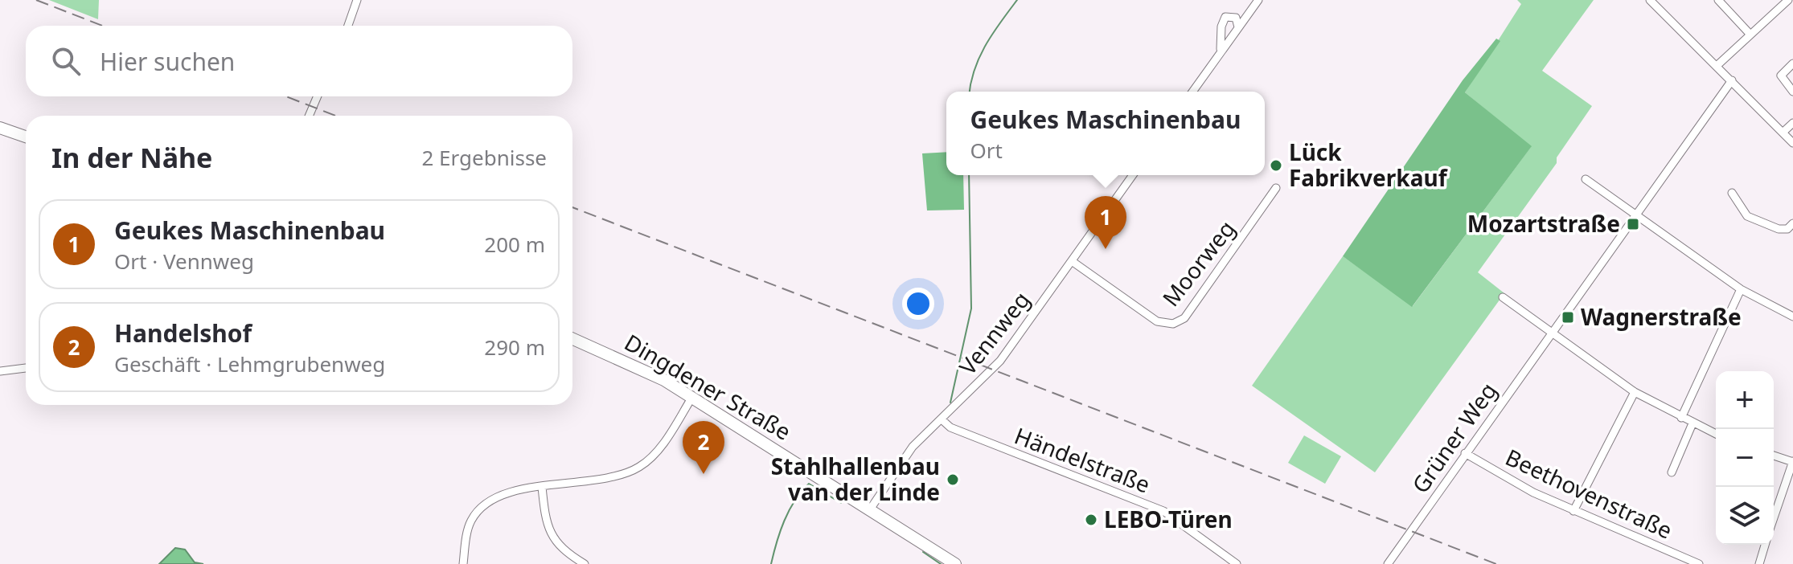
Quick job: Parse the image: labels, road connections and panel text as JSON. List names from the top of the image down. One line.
{"streets":{"main road":["Dingdener Straße"],"street":["Moorweg","Vennweg","Grüner Weg","Händelstraße","Beethovenstraße"]},"crossings":[["Moorweg","Vennweg"],["Vennweg","Dingdener Straße"],["Vennweg","Händelstraße"],["Grüner Weg","Beethovenstraße"]],"places":{"other":["Lück Fabrikverkauf","Stahlhallenbau van der Linde","LEBO-Türen"],"transit":["Mozartstraße","Wagnerstraße"]},"page":{"search":"Hier suchen","popup":["Geukes Maschinenbau","Ort"],"heading":["In der Nähe","2 Ergebnisse"],"pins":["1","2"],"list":[{"mark":"1","name":"Geukes Maschinenbau","note":"Ort · Vennweg","value":"200 m"},{"mark":"2","name":"Handelshof","note":"Geschäft · Lehmgrubenweg","value":"290 m"}],"map_buttons":["+","−"]}}
